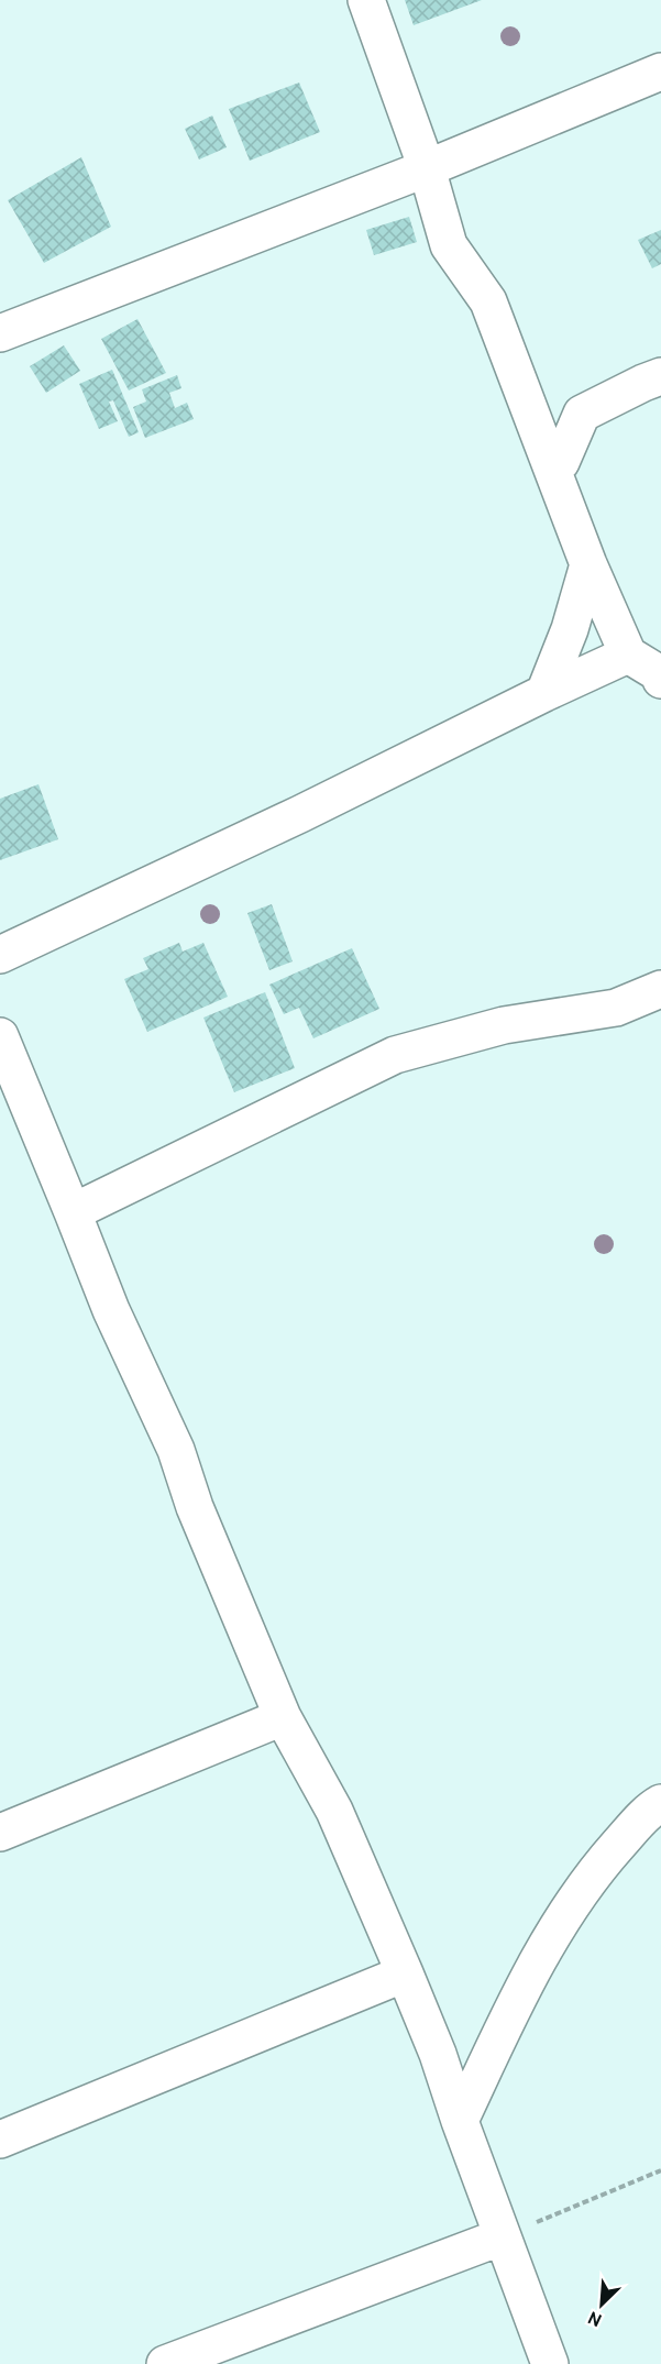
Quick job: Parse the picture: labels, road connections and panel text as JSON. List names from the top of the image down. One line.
{"north":"bottom left"}
